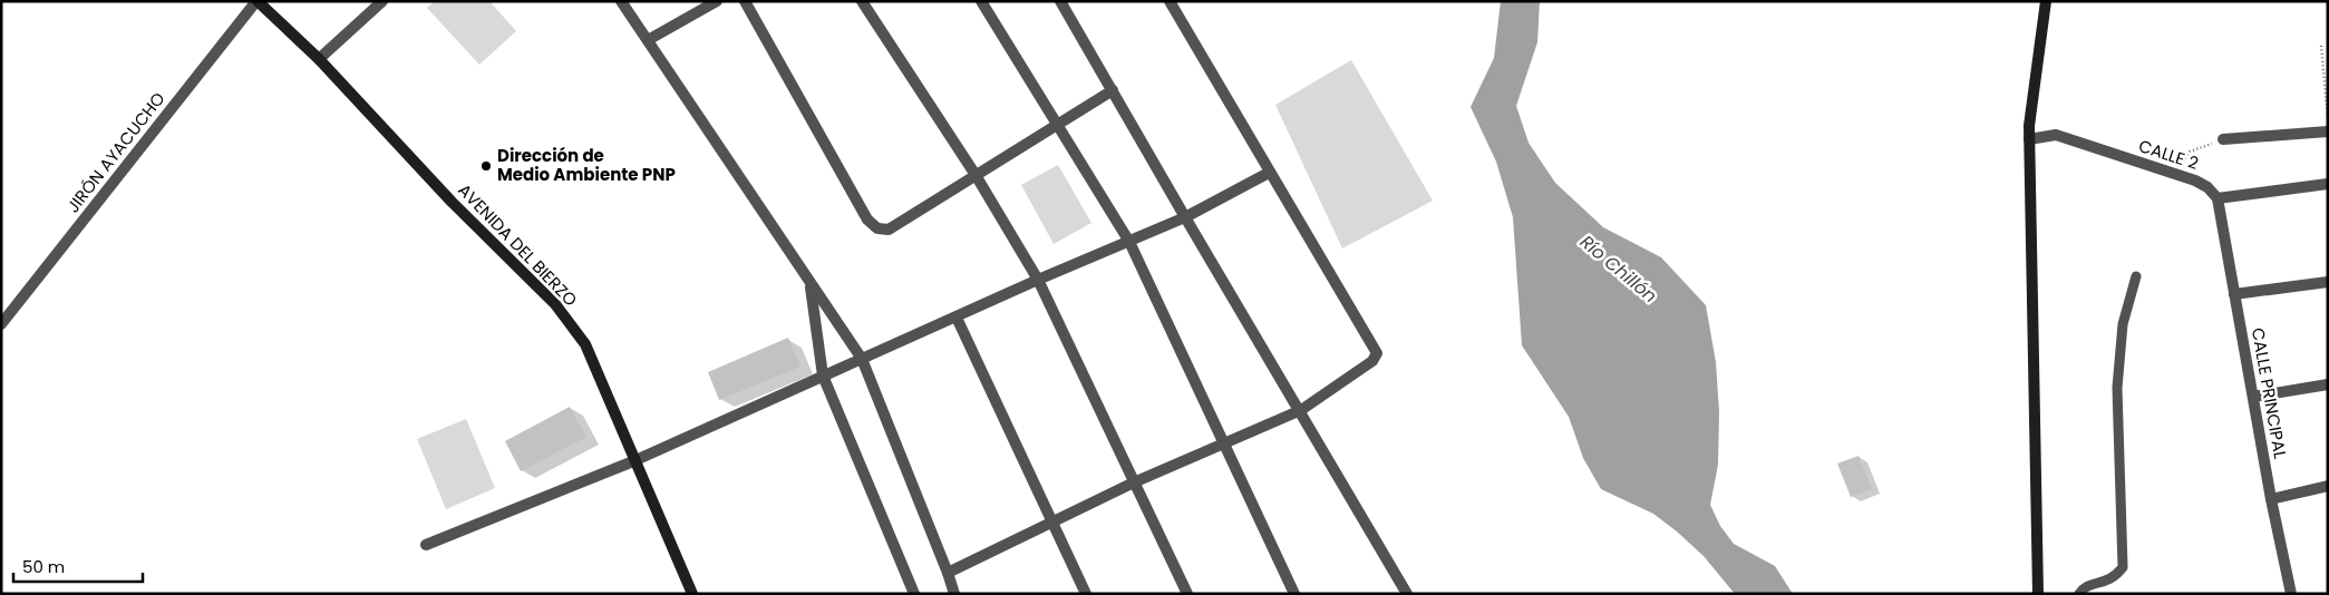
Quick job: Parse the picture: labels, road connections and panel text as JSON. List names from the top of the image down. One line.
{"streets":{"street":["JIRÓN AYACUCHO","CALLE 2","AVENIDA DEL BIERZO","CALLE PRINCIPAL"]},"crossings":[["JIRÓN AYACUCHO","AVENIDA DEL BIERZO"],["CALLE 2","CALLE PRINCIPAL"]],"water":["Río Chillón"],"places":["Dirección de Medio Ambiente PNP"],"scale_bar":"50 m"}
